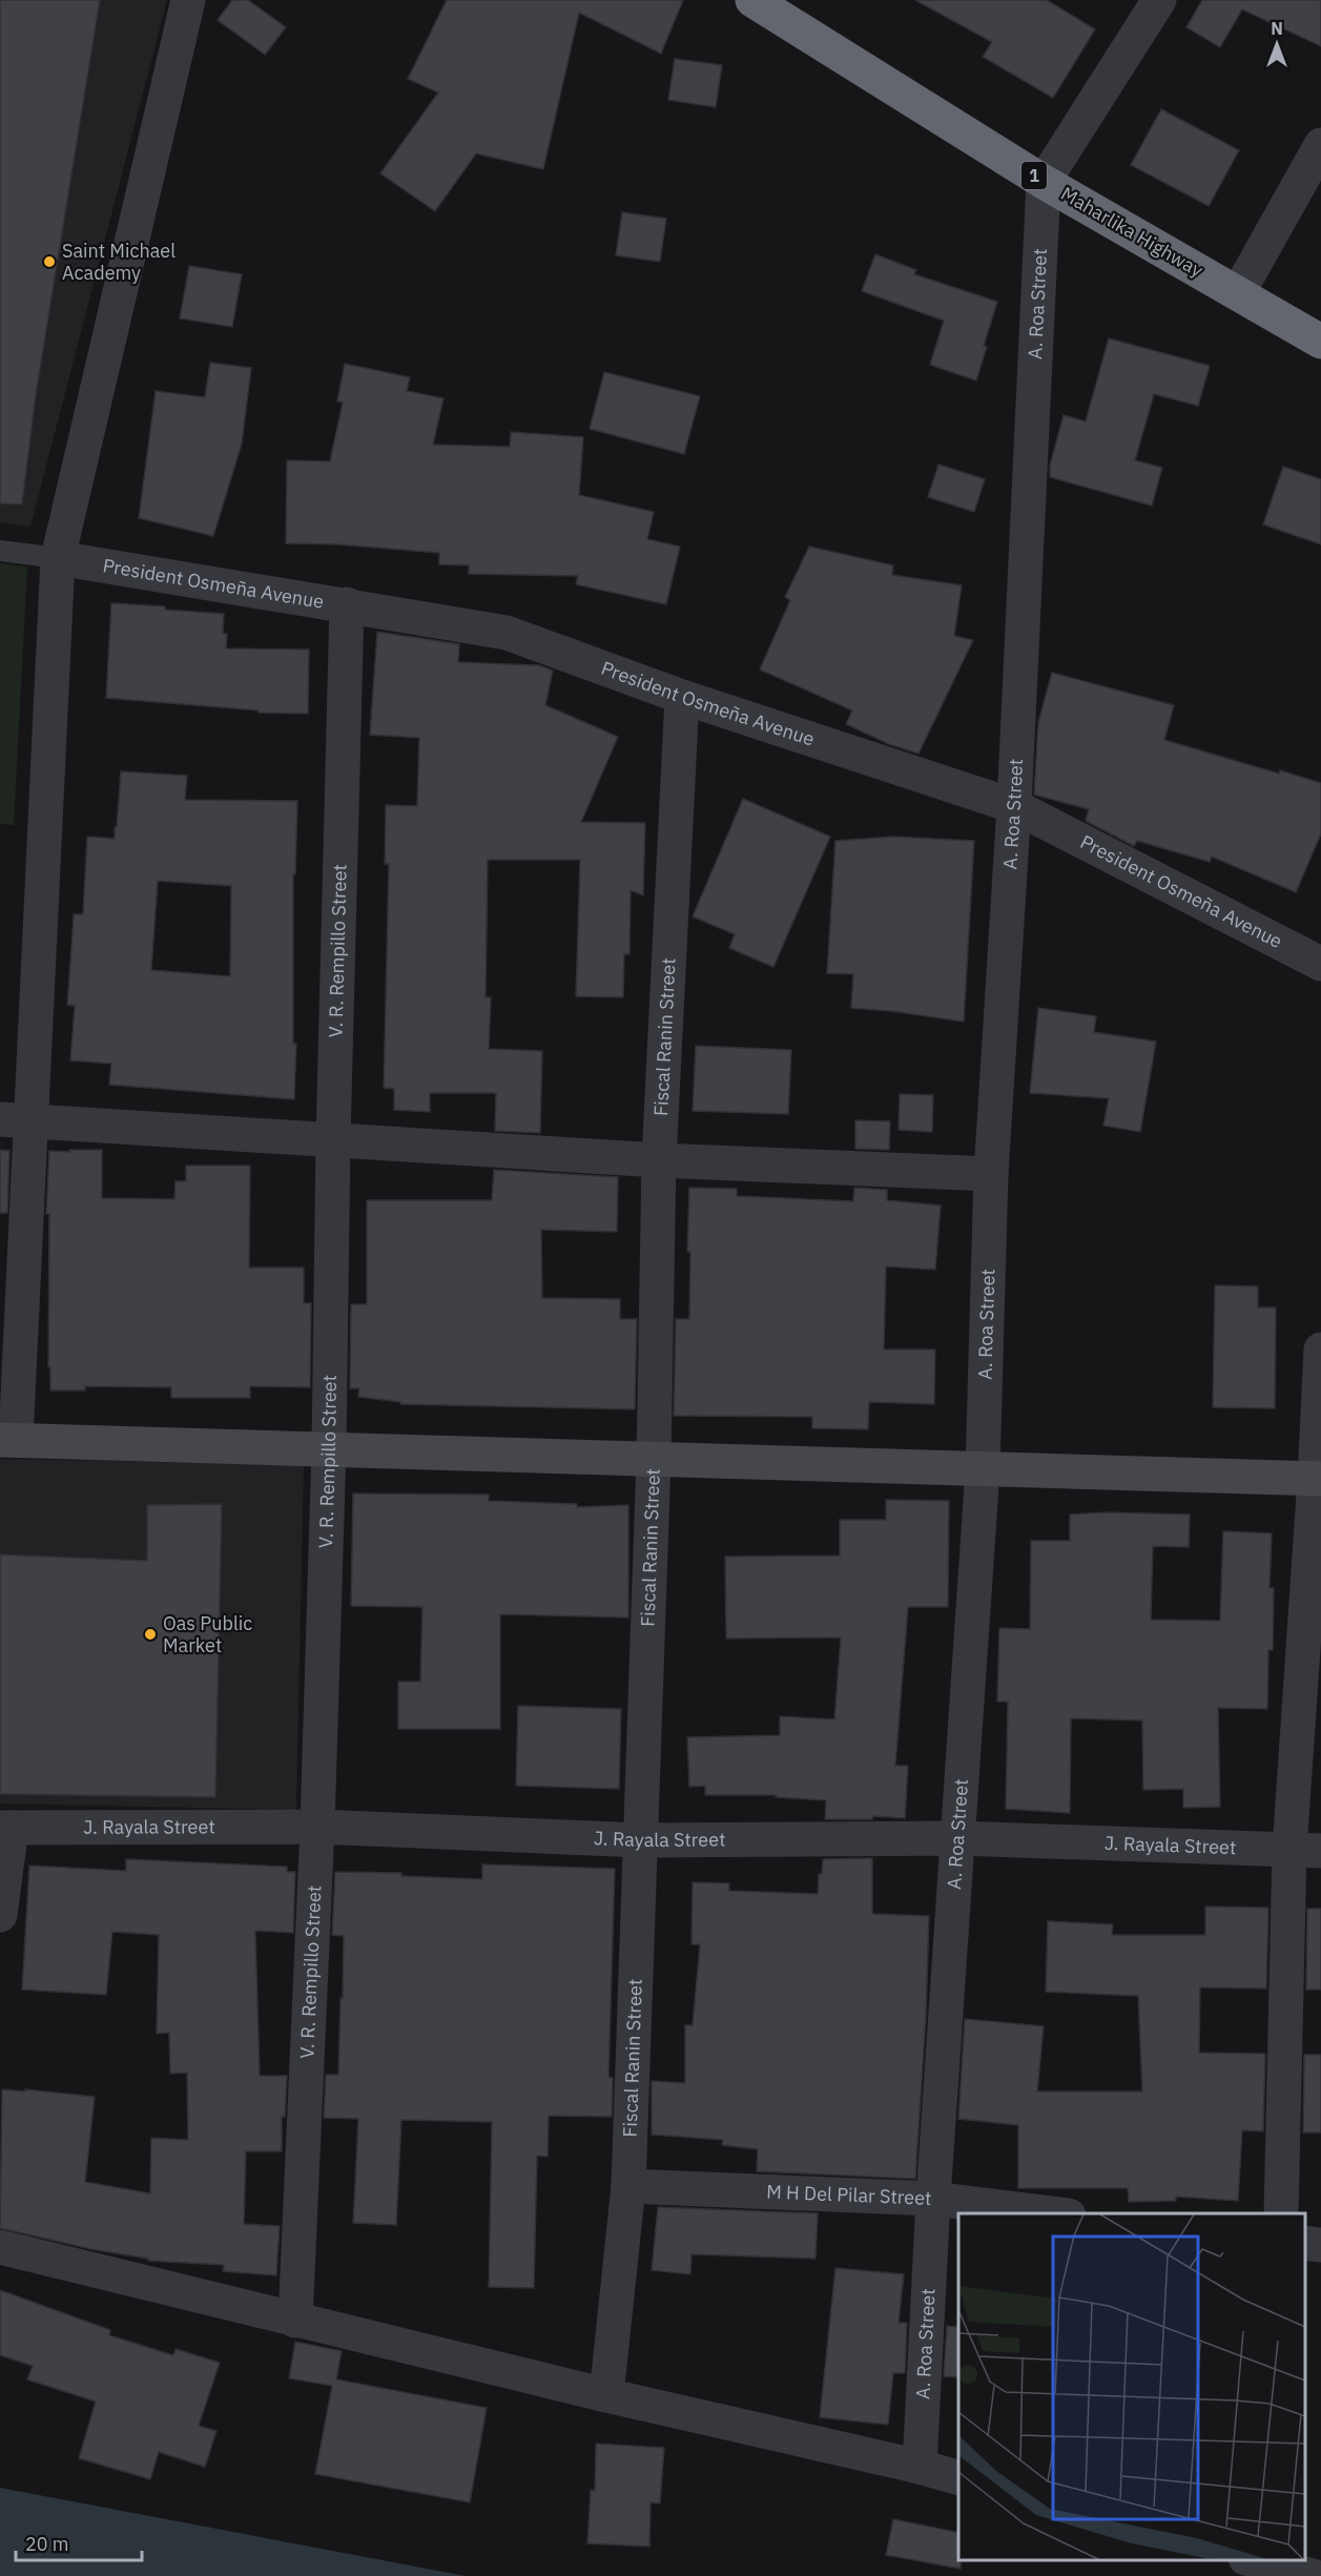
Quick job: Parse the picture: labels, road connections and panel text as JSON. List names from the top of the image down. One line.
{"streets":{"highway":["1","Maharlika Highway"],"street":["A. Roa Street","President Osmeña Avenue","V. R. Rempillo Street","Fiscal Ranin Street","J. Rayala Street","M H Del Pilar Street"]},"crossings":[["Maharlika Highway","A. Roa Street"],["A. Roa Street","President Osmeña Avenue"],["A. Roa Street","J. Rayala Street"],["A. Roa Street","M H Del Pilar Street"],["President Osmeña Avenue","V. R. Rempillo Street"],["President Osmeña Avenue","Fiscal Ranin Street"],["V. R. Rempillo Street","J. Rayala Street"],["Fiscal Ranin Street","J. Rayala Street"],["Fiscal Ranin Street","M H Del Pilar Street"]],"places":["Saint Michael Academy","Oas Public Market"],"scale_bar":"20 m","north":"top"}
